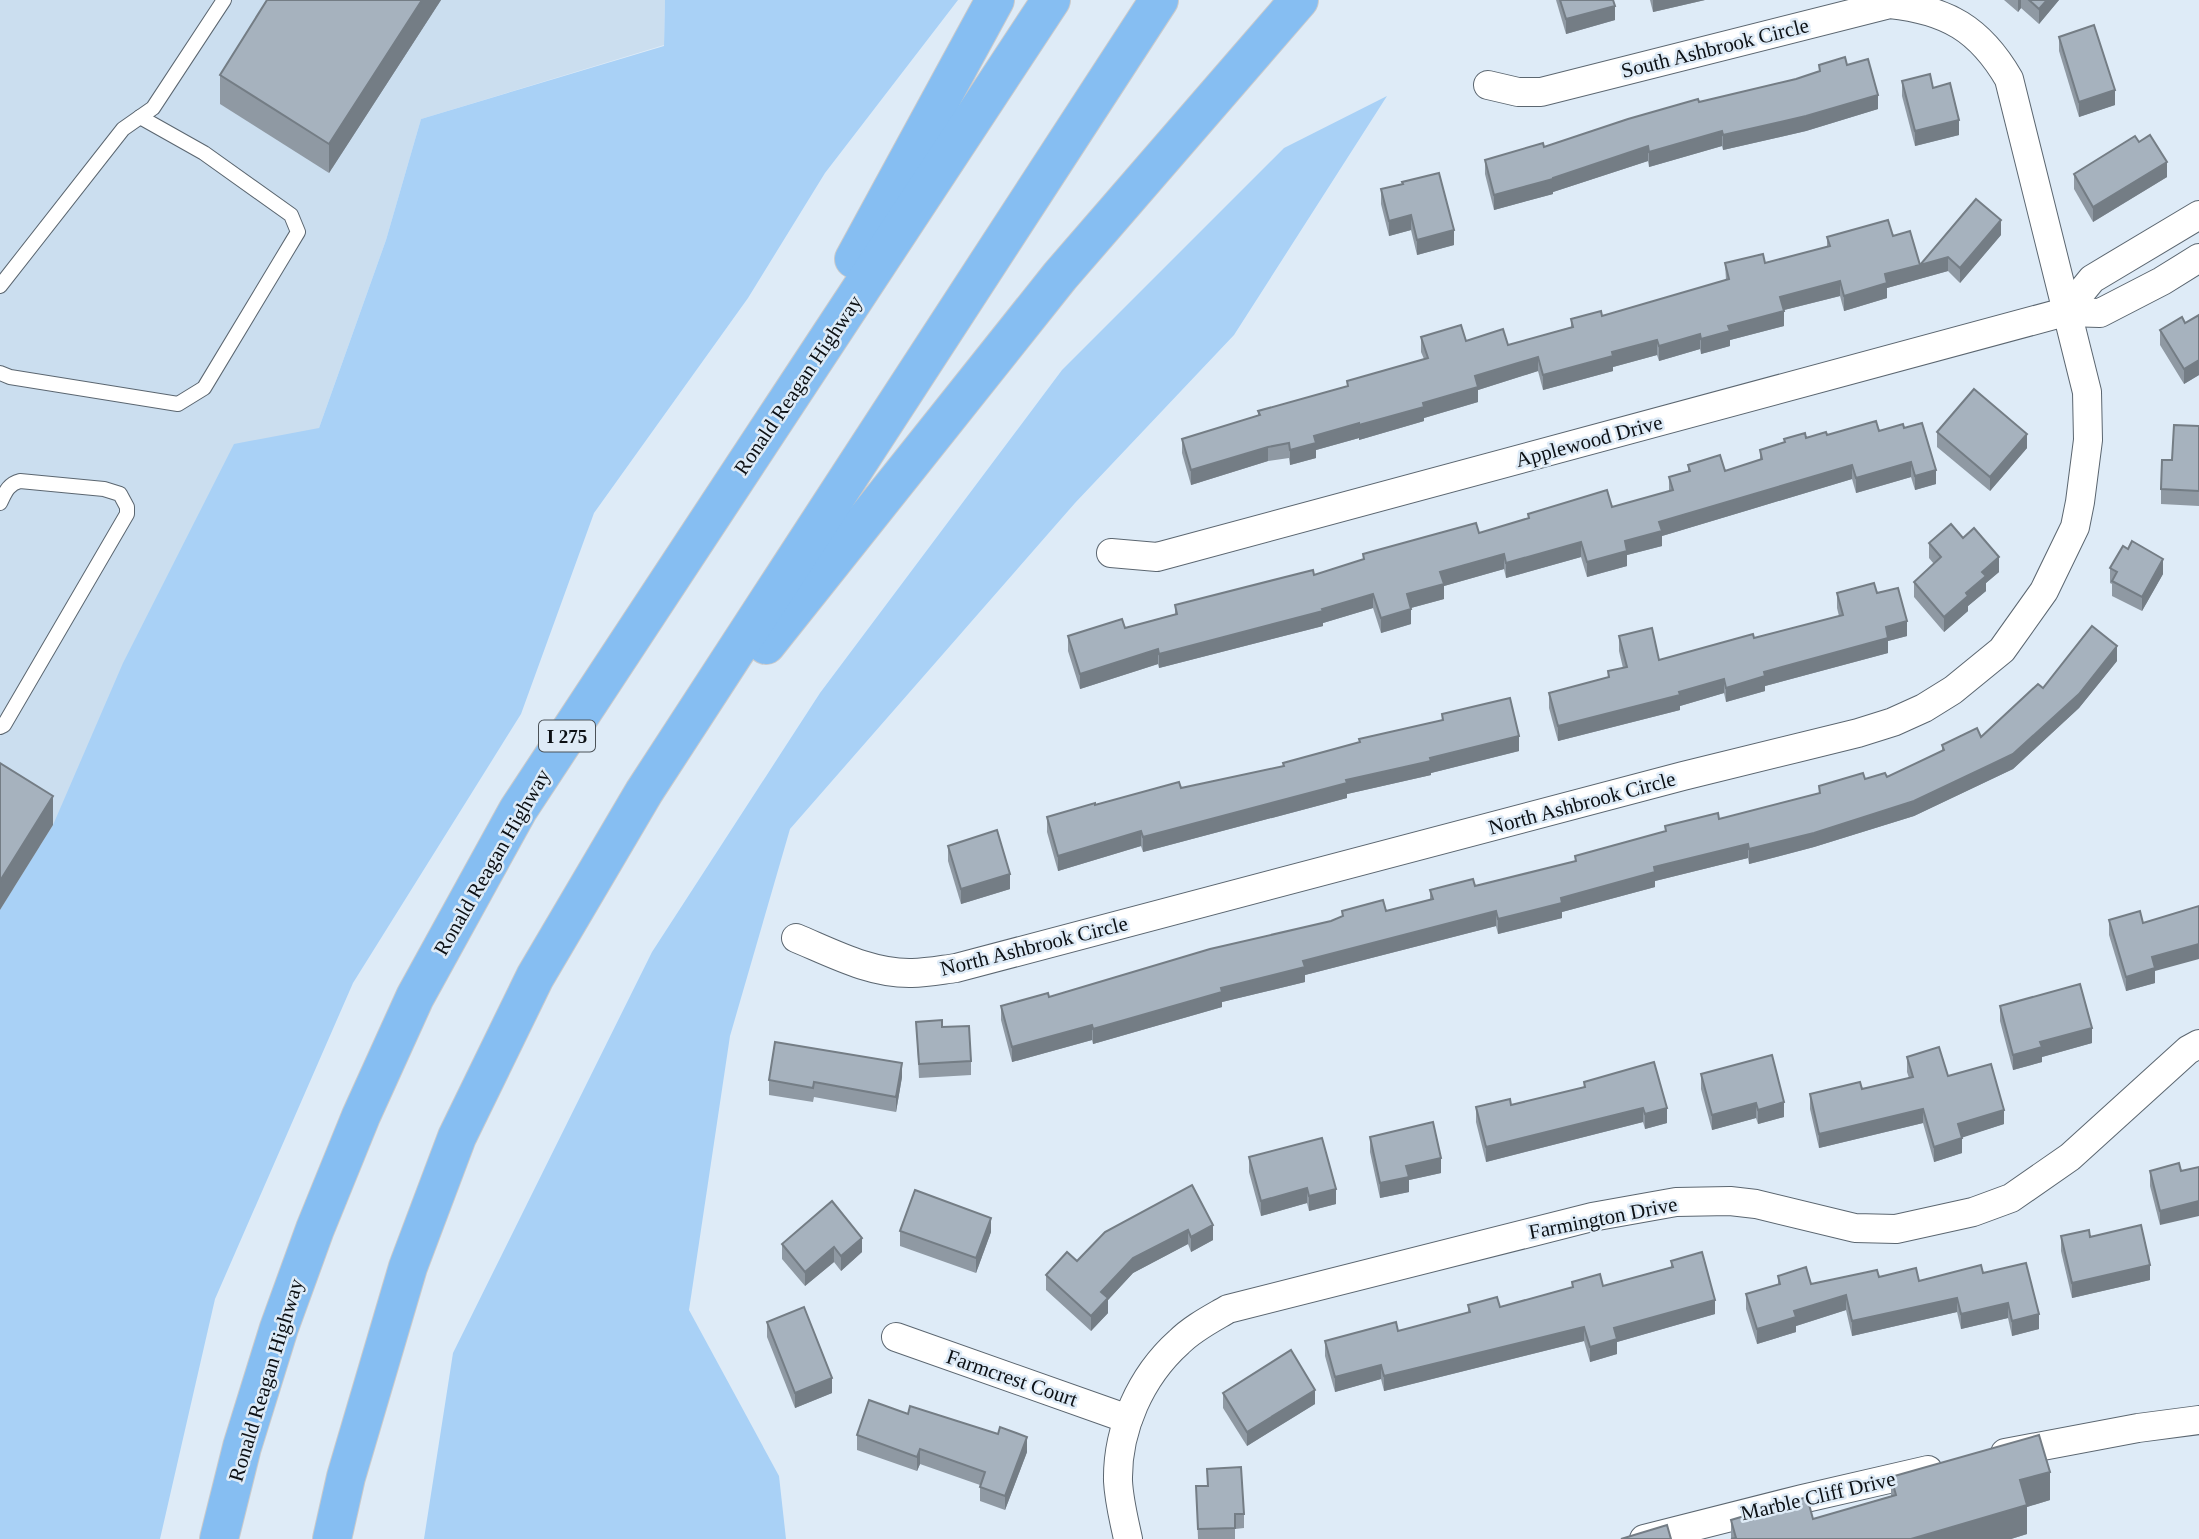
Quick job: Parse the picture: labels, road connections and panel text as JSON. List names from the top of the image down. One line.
{"streets":{"highway":["Ronald Reagan Highway","I 275"],"street":["South Ashbrook Circle","Applewood Drive","North Ashbrook Circle","Farmington Drive","Farmcrest Court","Marble Cliff Drive"]},"crossings":[["South Ashbrook Circle","Applewood Drive"],["South Ashbrook Circle","North Ashbrook Circle"],["Applewood Drive","North Ashbrook Circle"],["Farmington Drive","Farmcrest Court"]]}
